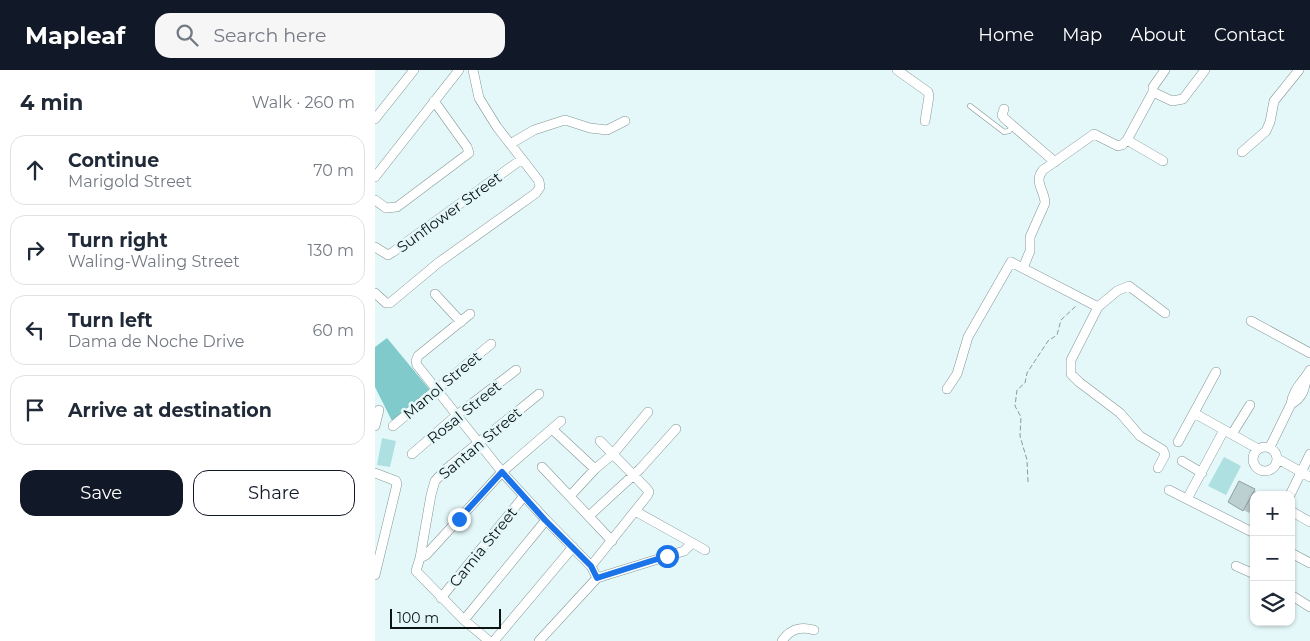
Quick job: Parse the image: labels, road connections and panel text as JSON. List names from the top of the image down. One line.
{"streets":{"street":["Sunflower Street","Manol Street","Rosal Street","Santan Street","Camia Street"]},"crossings":[["Santan Street","Camia Street"]],"scale_bar":"100 m","page":{"header":"Mapleaf","search":"Search here","nav":["Home","Map","About","Contact"],"heading":["4 min","Walk · 260 m"],"list":[["Continue","Marigold Street","70 m"],["Turn right","Waling-Waling Street","130 m"],["Turn left","Dama de Noche Drive","60 m"],"Arrive at destination"],"buttons":["Save","Share"],"map_buttons":["+","−"],"scale":"100 m"}}
